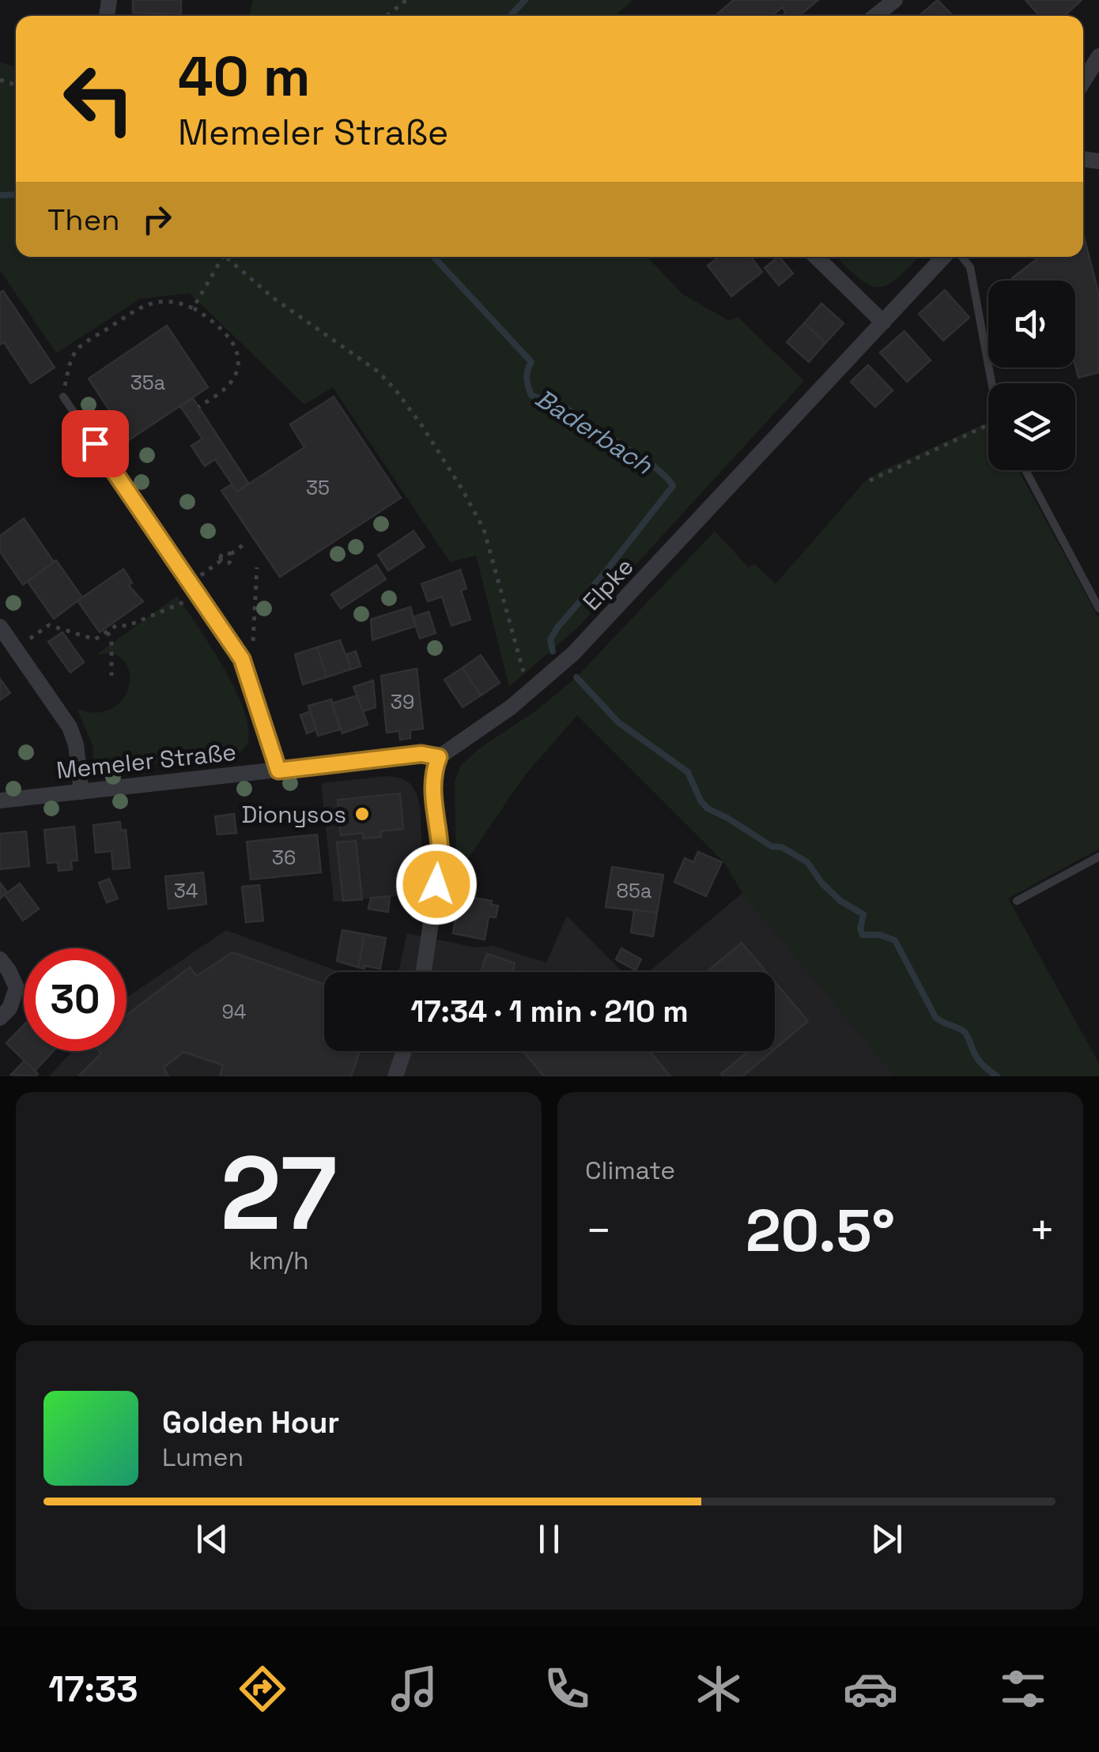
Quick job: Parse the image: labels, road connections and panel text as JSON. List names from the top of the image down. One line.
{"streets":{"street":["Elpke","Memeler Straße"]},"crossings":[["Elpke","Memeler Straße"]],"water":["Baderbach"],"places":["Dionysos"],"house_numbers":["35a","35","39","36","34","85a","94"],"page":{"turn":["40 m","Memeler Straße"],"then":"Then","limit":"30","trip":"17:34 · 1 min · 210 m","tile":[["27","km/h"],"Climate"],"heat":["−","20.5°","+"],"song":["Golden Hour","Lumen"],"tabs":"17:33"}}
